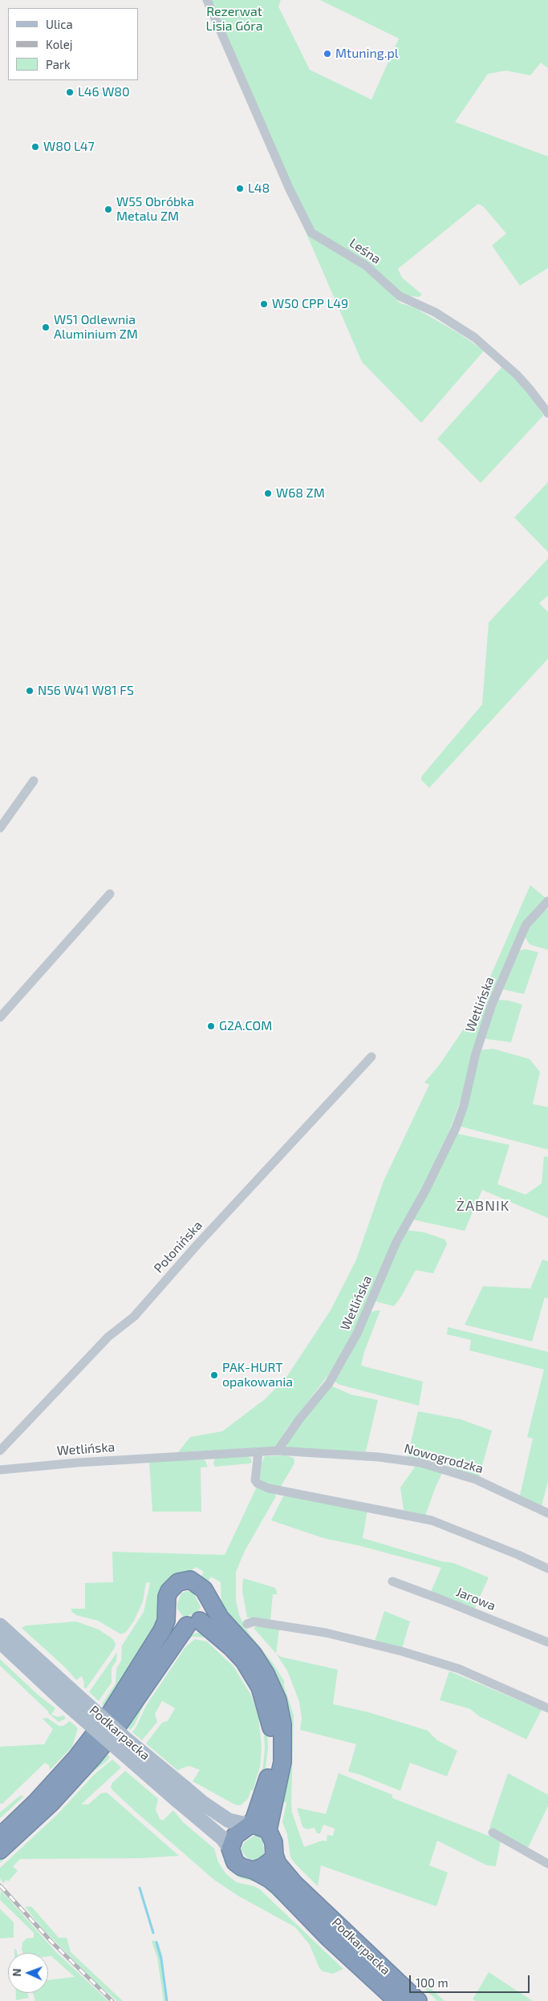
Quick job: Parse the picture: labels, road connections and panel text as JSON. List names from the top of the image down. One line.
{"streets":{"highway":["Podkarpacka"],"street":["Leśna","Wetlińska","Połonińska","Nowogrodzka","Jarowa"]},"crossings":[["Wetlińska","Nowogrodzka"]],"districts":["ŻABNIK"],"parks":["Rezerwat Lisia Góra"],"places":["Mtuning.pl","L46 W80","W80 L47","L48","W55 Obróbka Metalu ZM","W50 CPP L49","W51 Odlewnia Aluminium ZM","W68 ZM","N56 W41 W81 FS","G2A.COM","PAK-HURT opakowania"],"legend":["Ulica","Kolej","Park"],"scale_bar":"100 m","north":"left"}
